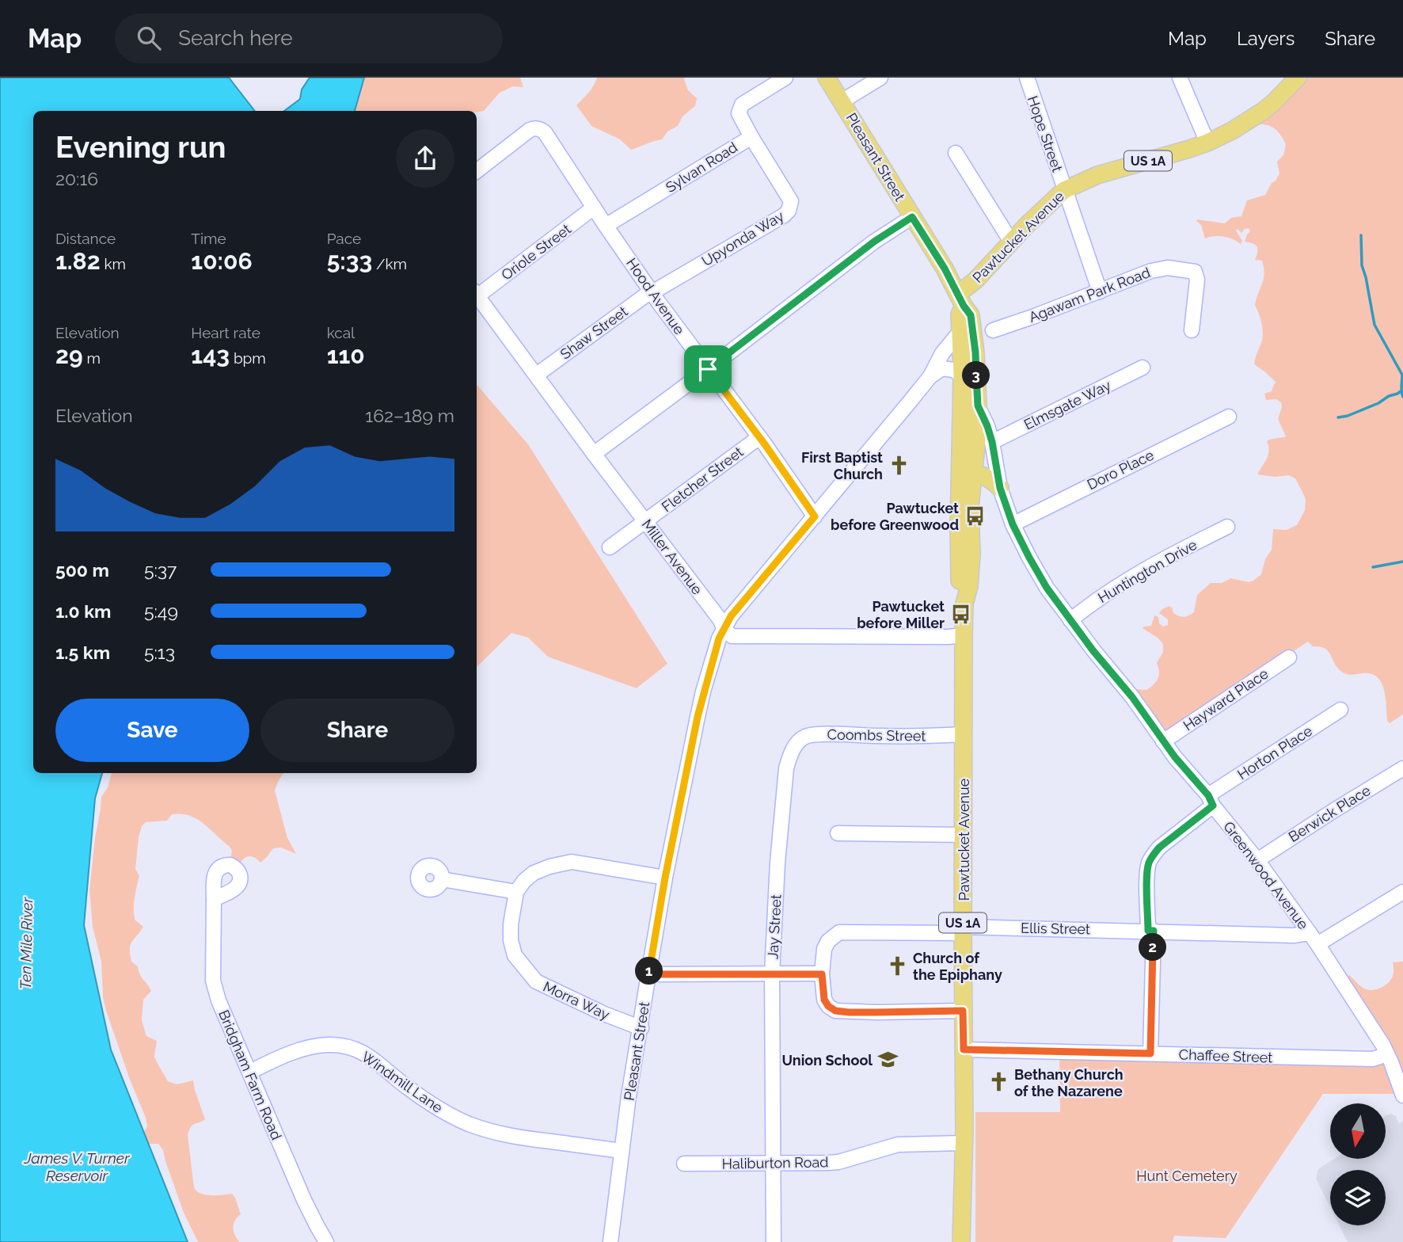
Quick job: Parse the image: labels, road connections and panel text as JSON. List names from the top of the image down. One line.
{"streets":{"main road":["Pleasant Street","US 1A","Pawtucket Avenue"],"street":["Hope Street","Sylvan Road","Upyonda Way","Oriole Street","Agawam Park Road","Hood Avenue","Shaw Street","Elmsgate Way","Doro Place","Fletcher Street","Miller Avenue","Huntington Drive","Hayward Place","Coombs Street","Horton Place","Berwick Place","Greenwood Avenue","Jay Street","Ellis Street","Morra Way","Chaffee Street","Bridgham Farm Road","Windmill Lane","Haliburton Road"]},"crossings":[["Hope Street","Pawtucket Avenue"],["Hope Street","Agawam Park Road"],["Pleasant Street","Pawtucket Avenue"],["Pleasant Street","Hood Avenue"],["Pleasant Street","Miller Avenue"],["Pleasant Street","Morra Way"],["Pleasant Street","Windmill Lane"],["Sylvan Road","Upyonda Way"],["Sylvan Road","Hood Avenue"],["Pawtucket Avenue","Coombs Street"],["Pawtucket Avenue","Greenwood Avenue"],["Pawtucket Avenue","Ellis Street"],["Pawtucket Avenue","Chaffee Street"],["Pawtucket Avenue","Haliburton Road"],["Upyonda Way","Hood Avenue"],["Upyonda Way","Shaw Street"],["Oriole Street","Hood Avenue"],["Hood Avenue","Shaw Street"],["Hood Avenue","Fletcher Street"],["Shaw Street","Miller Avenue"],["Elmsgate Way","Greenwood Avenue"],["Doro Place","Greenwood Avenue"],["Fletcher Street","Miller Avenue"],["Huntington Drive","Greenwood Avenue"],["Hayward Place","Greenwood Avenue"],["Coombs Street","Jay Street"],["Horton Place","Greenwood Avenue"],["Horton Place","Ellis Street"],["Horton Place","Chaffee Street"],["Berwick Place","Greenwood Avenue"],["Greenwood Avenue","Ellis Street"],["Greenwood Avenue","Chaffee Street"],["Jay Street","Haliburton Road"],["Bridgham Farm Road","Windmill Lane"]],"water":["Ten Mile River","James V. Turner Reservoir"],"parks":["Hunt Cemetery"],"places":{"church":["First Baptist Church","Church of the Epiphany","Bethany Church of the Nazarene"],"bus stop":["Pawtucket before Greenwood","Pawtucket before Miller"],"school or university":["Union School"]},"north":"bottom","page":{"header":"Map","search":"Search here","nav":["Map","Layers","Share"],"heading":["Evening run","20:16"],"stats":[["Distance","1.82 km"],["Time","10:06"],["Pace","5:33 /km"],["Elevation","29 m"],["Heart rate","143 bpm"],["kcal","110"]],"pins":["3","2","1"],"chart":["Elevation","162–189 m"],"list":[{"name":"500 m","note":"5:37"},{"name":"1.0 km","note":"5:49"},{"name":"1.5 km","note":"5:13"}],"buttons":["Save","Share"]}}
